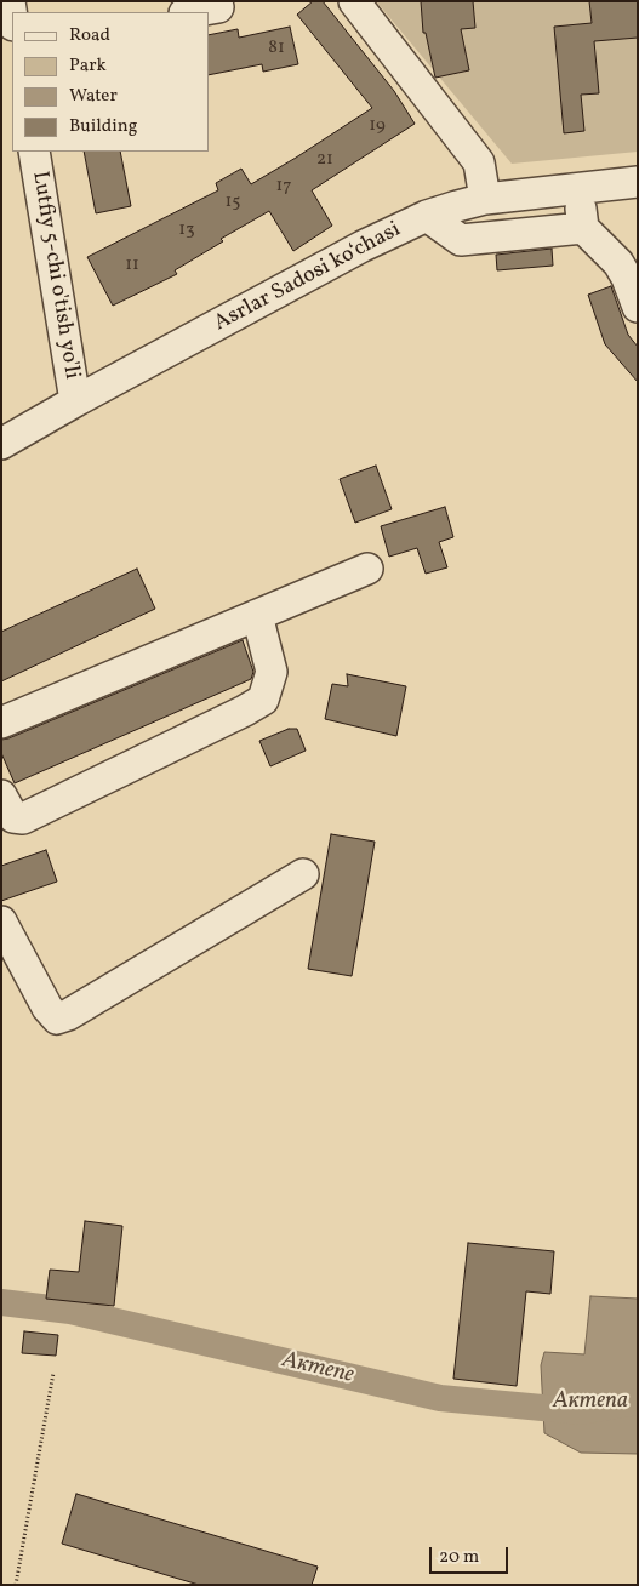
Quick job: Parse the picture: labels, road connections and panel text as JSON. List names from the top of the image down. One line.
{"streets":{"street":["Lutfiy 5-chi o'tish yo'li","Asrlar Sadosi ko‘chasi"]},"crossings":[["Lutfiy 5-chi o'tish yo'li","Asrlar Sadosi ko‘chasi"]],"water":["Актепе","Актепа"],"house_numbers":["81","19","21","17","15","13","11"],"legend":["Road","Park","Water","Building"],"scale_bar":"20 m"}
